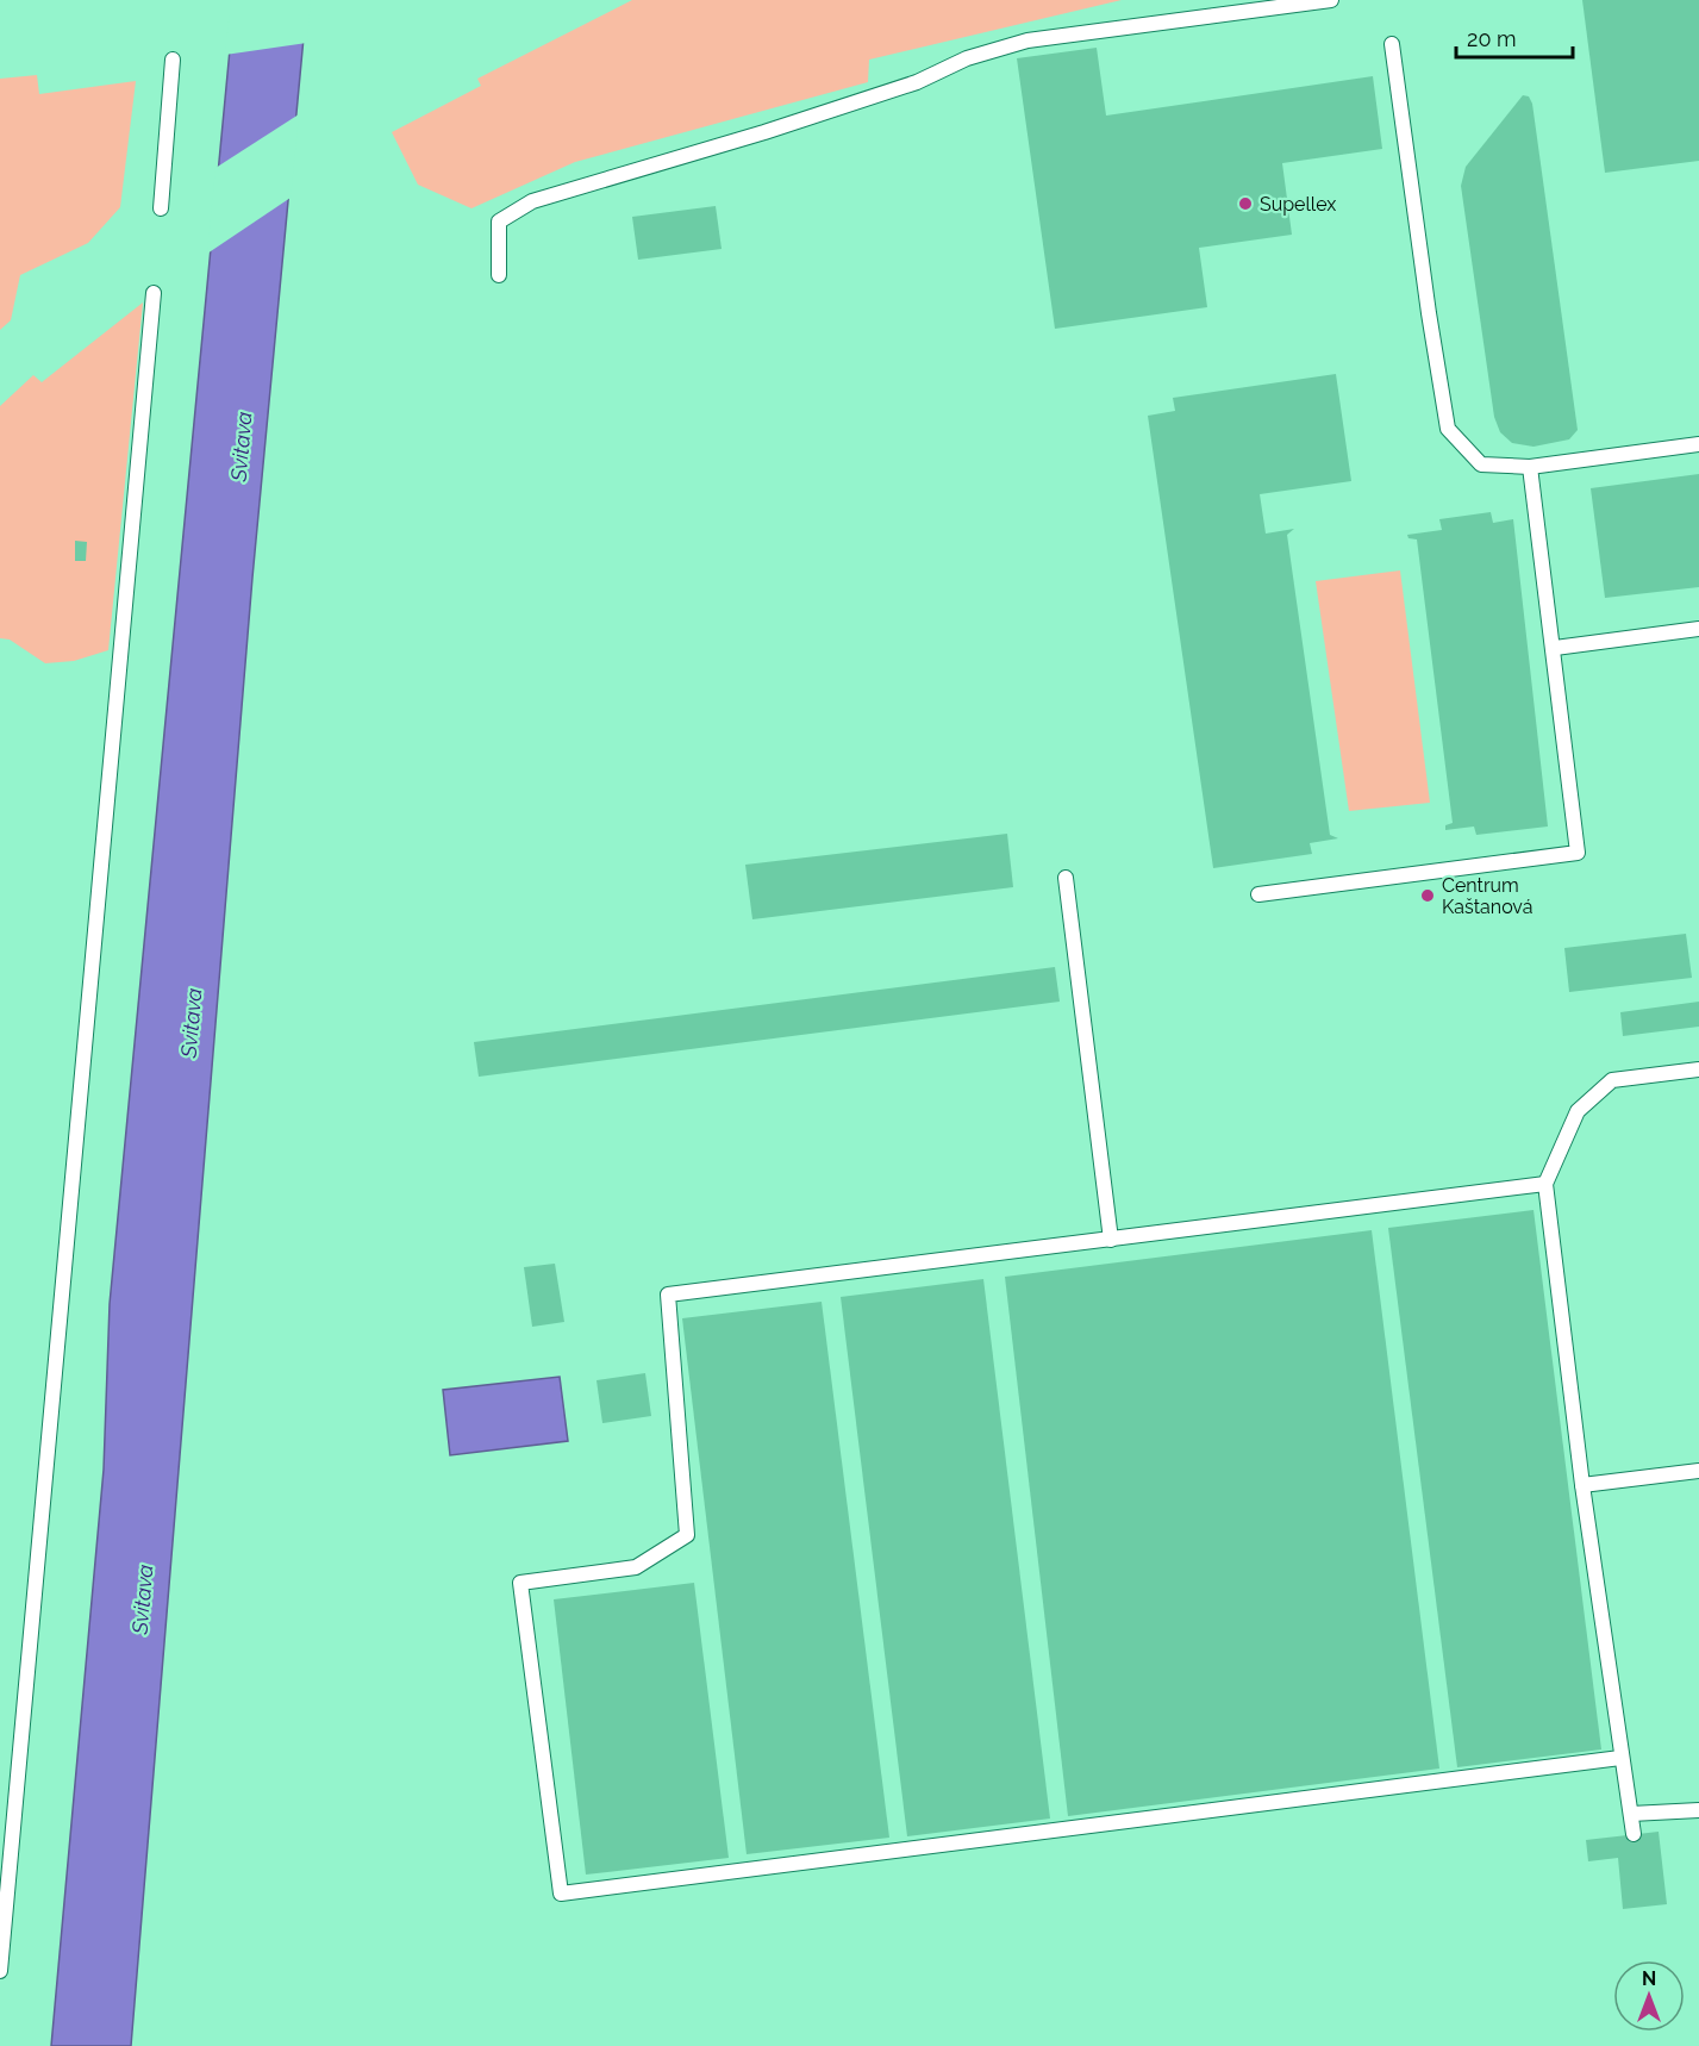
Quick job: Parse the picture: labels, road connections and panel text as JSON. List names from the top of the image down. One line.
{"water":["Svitava"],"places":["Supellex","Centrum Kaštanová"],"scale_bar":"20 m","north":"top"}
